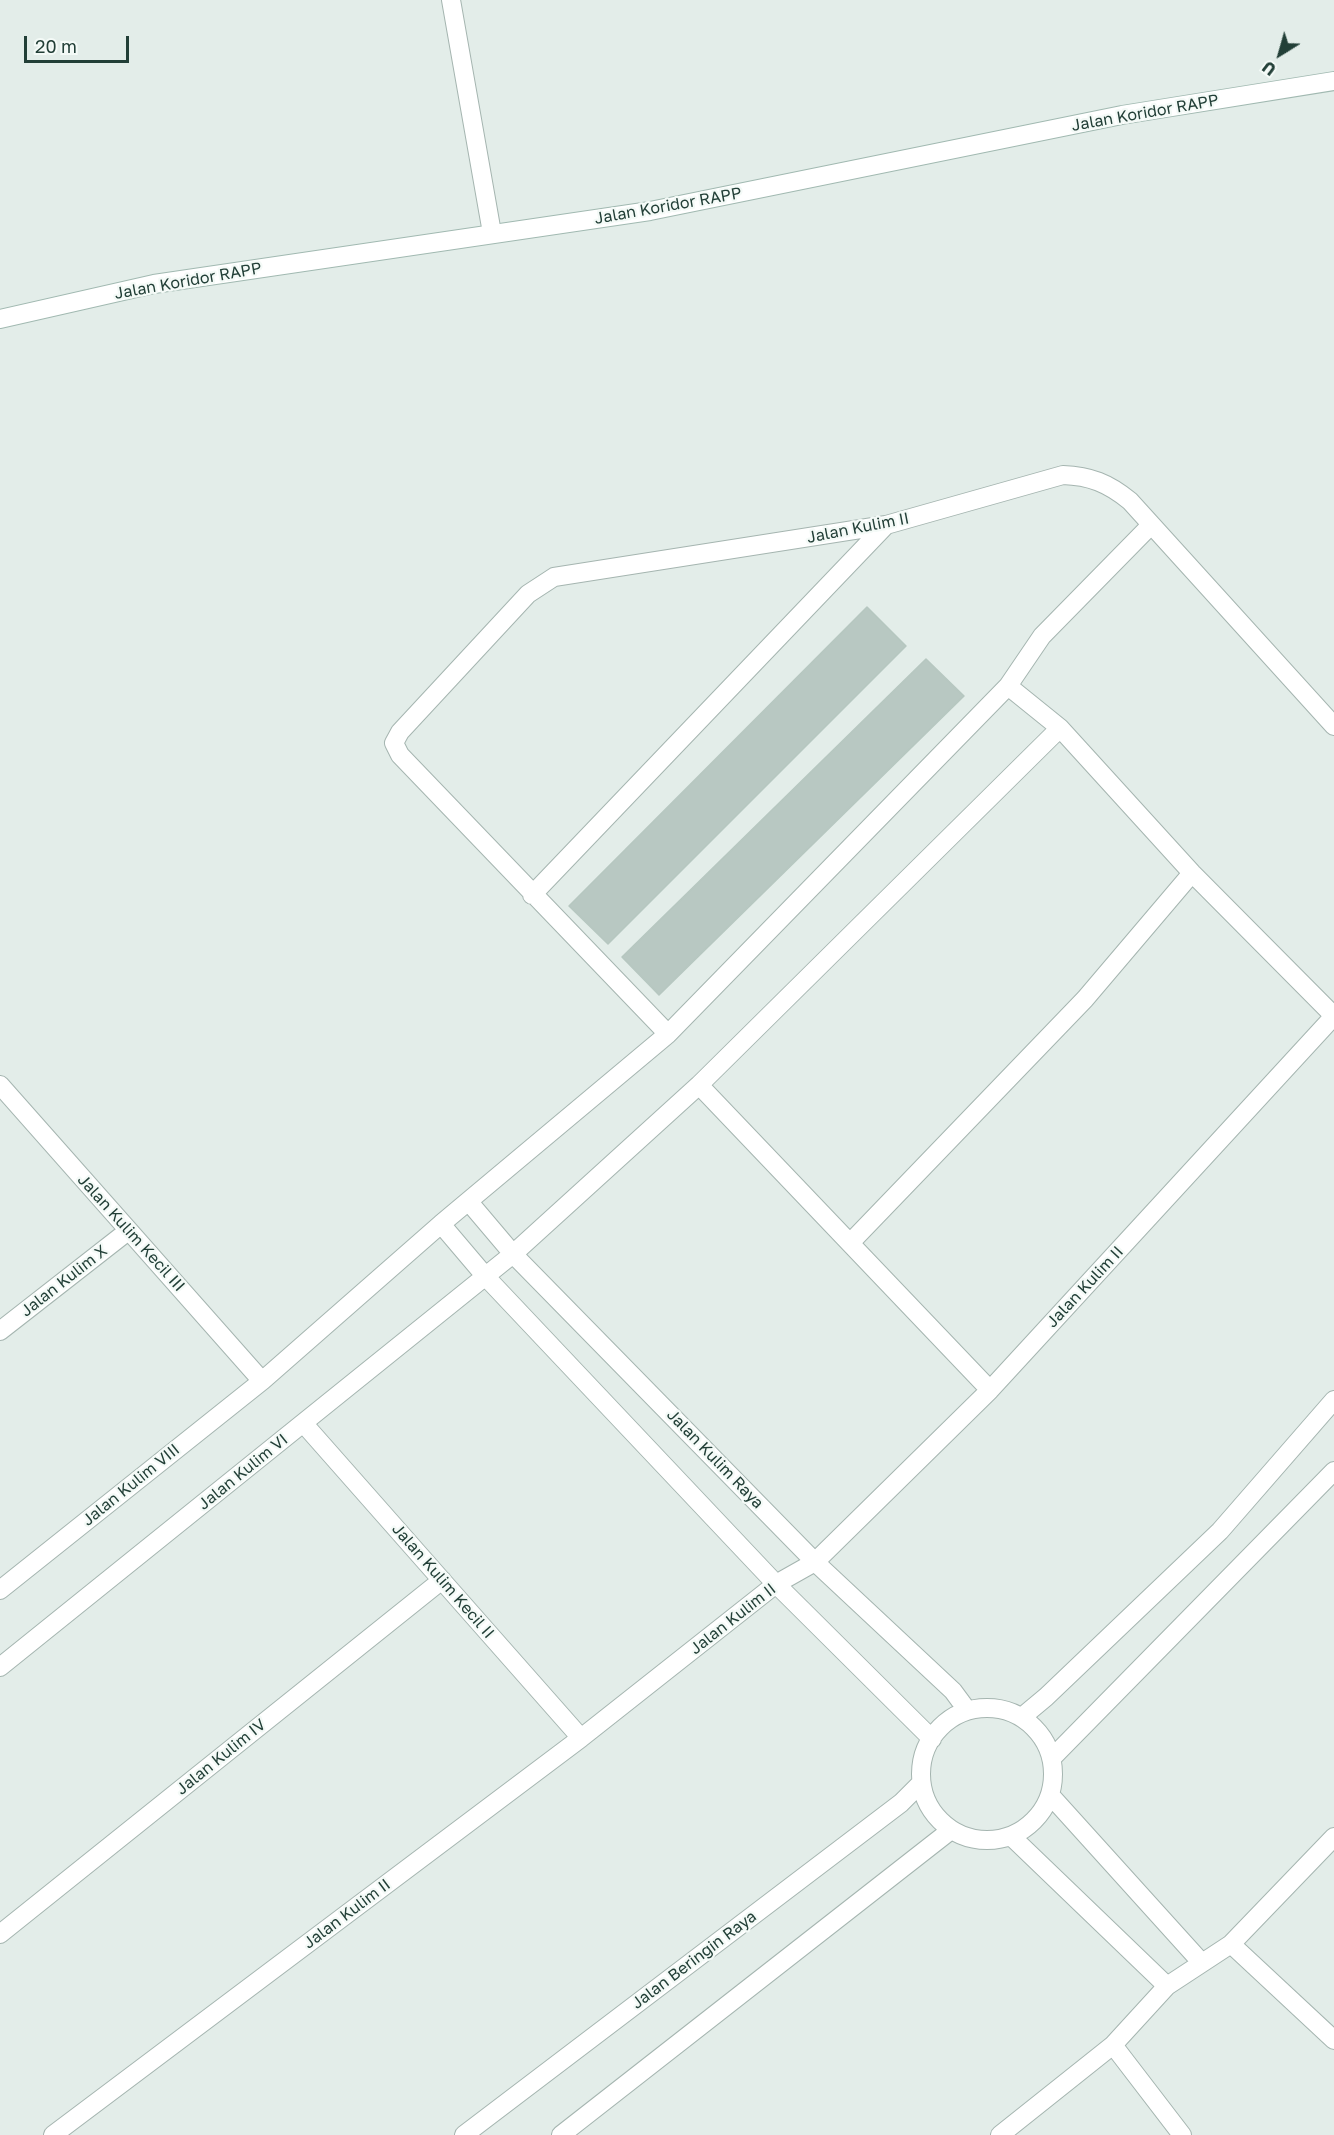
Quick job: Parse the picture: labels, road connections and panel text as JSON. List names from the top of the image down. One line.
{"streets":{"street":["Jalan Koridor RAPP","Jalan Kulim II","Jalan Kulim Kecil III","Jalan Kulim X","Jalan Kulim Raya","Jalan Kulim VI","Jalan Kulim VIII","Jalan Kulim Kecil II","Jalan Kulim IV","Jalan Beringin Raya"]},"crossings":[["Jalan Kulim II","Jalan Kulim Raya"],["Jalan Kulim II","Jalan Kulim VIII"],["Jalan Kulim II","Jalan Kulim Kecil II"],["Jalan Kulim Kecil III","Jalan Kulim X"],["Jalan Kulim Kecil III","Jalan Kulim VIII"],["Jalan Kulim Raya","Jalan Kulim VI"],["Jalan Kulim Raya","Jalan Kulim VIII"],["Jalan Kulim Raya","Jalan Beringin Raya"],["Jalan Kulim VI","Jalan Kulim Kecil II"],["Jalan Kulim Kecil II","Jalan Kulim IV"]],"scale_bar":"20 m","north":"bottom left"}
